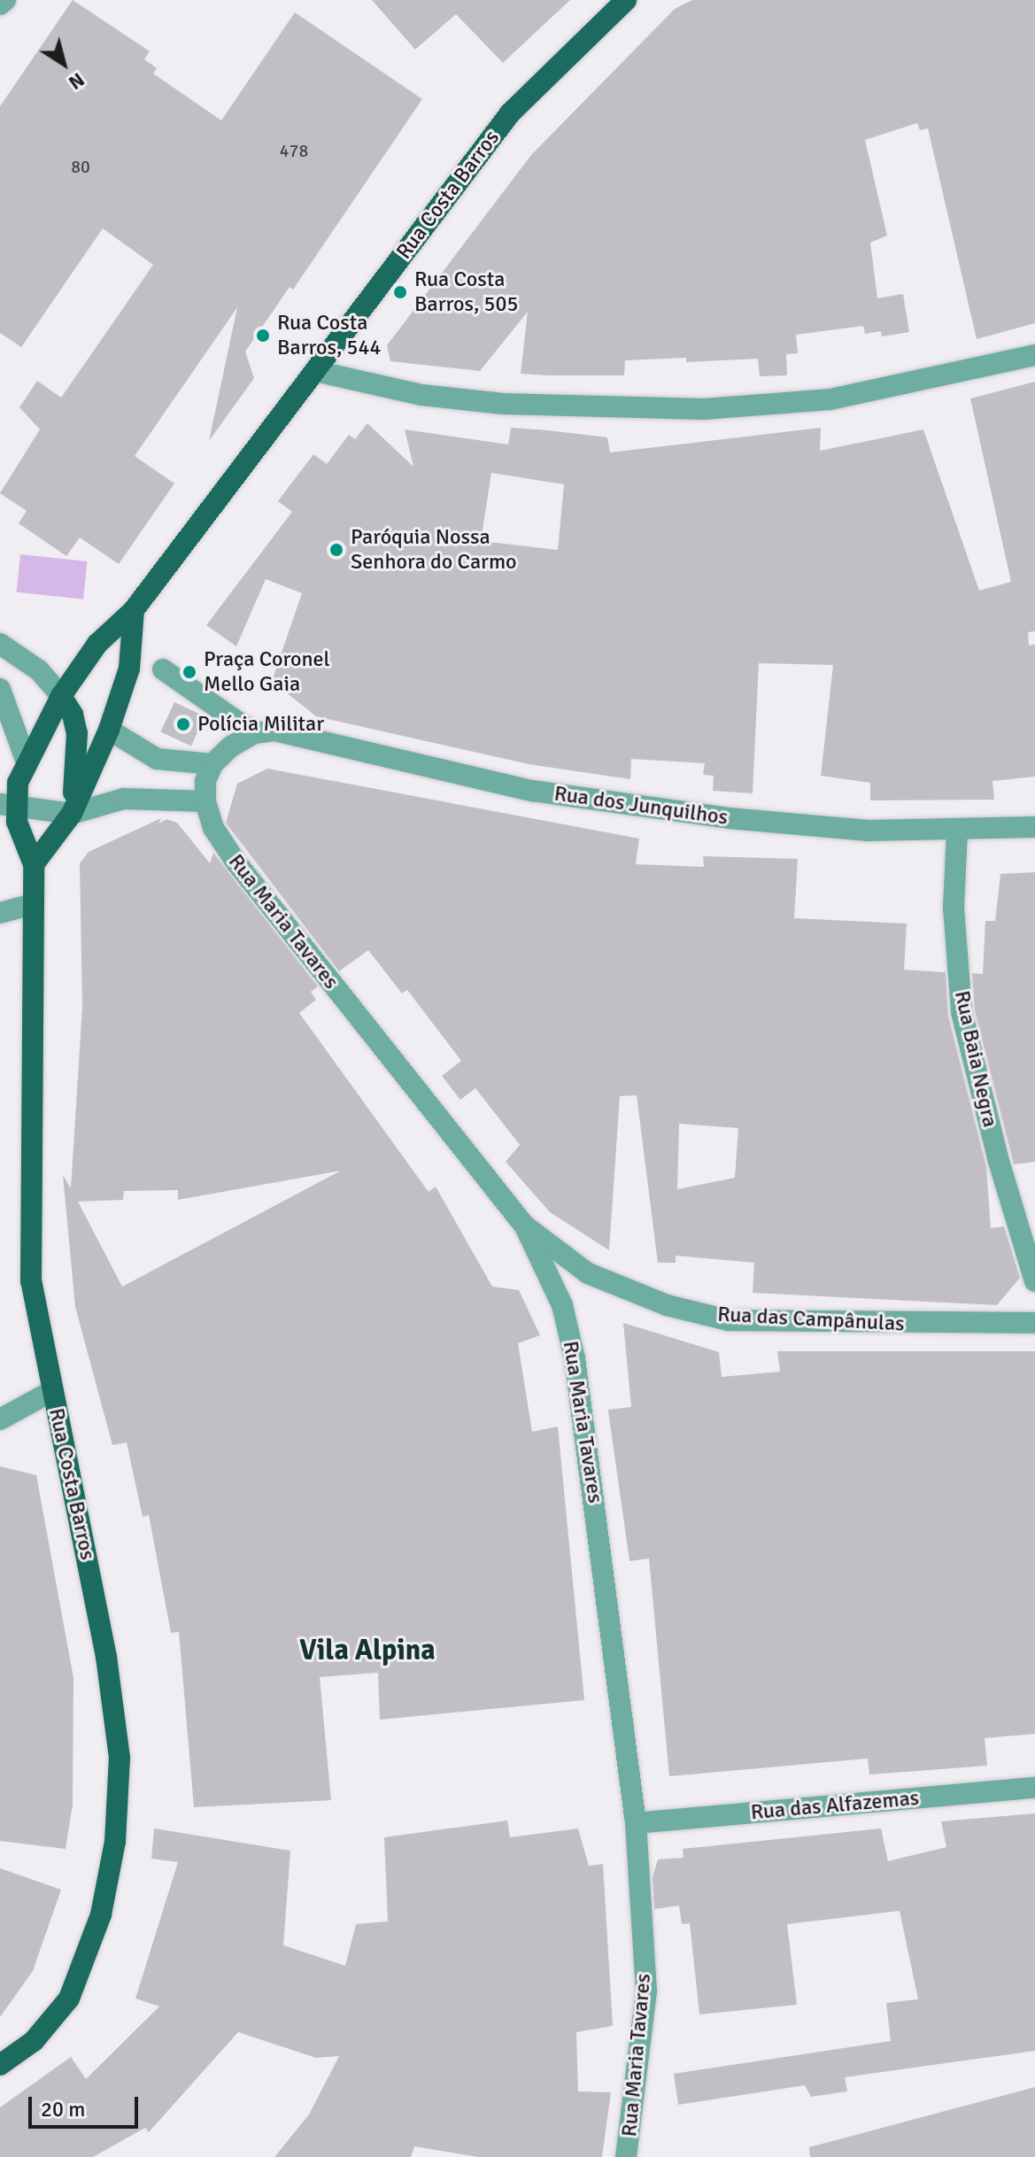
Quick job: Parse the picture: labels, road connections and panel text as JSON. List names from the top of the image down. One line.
{"streets":{"main road":["Rua Costa Barros"],"street":["Rua dos Junquilhos","Rua Maria Tavares","Rua Baia Negra","Rua das Campânulas","Rua das Alfazemas"]},"crossings":[["Rua dos Junquilhos","Rua Baia Negra"],["Rua Maria Tavares","Rua das Campânulas"],["Rua Maria Tavares","Rua das Alfazemas"]],"districts":["Vila Alpina"],"places":["Rua Costa Barros, 505","Rua Costa Barros, 544","Paróquia Nossa Senhora do Carmo","Praça Coronel Mello Gaia","Polícia Militar"],"house_numbers":["478","80"],"scale_bar":"20 m","north":"bottom right"}
